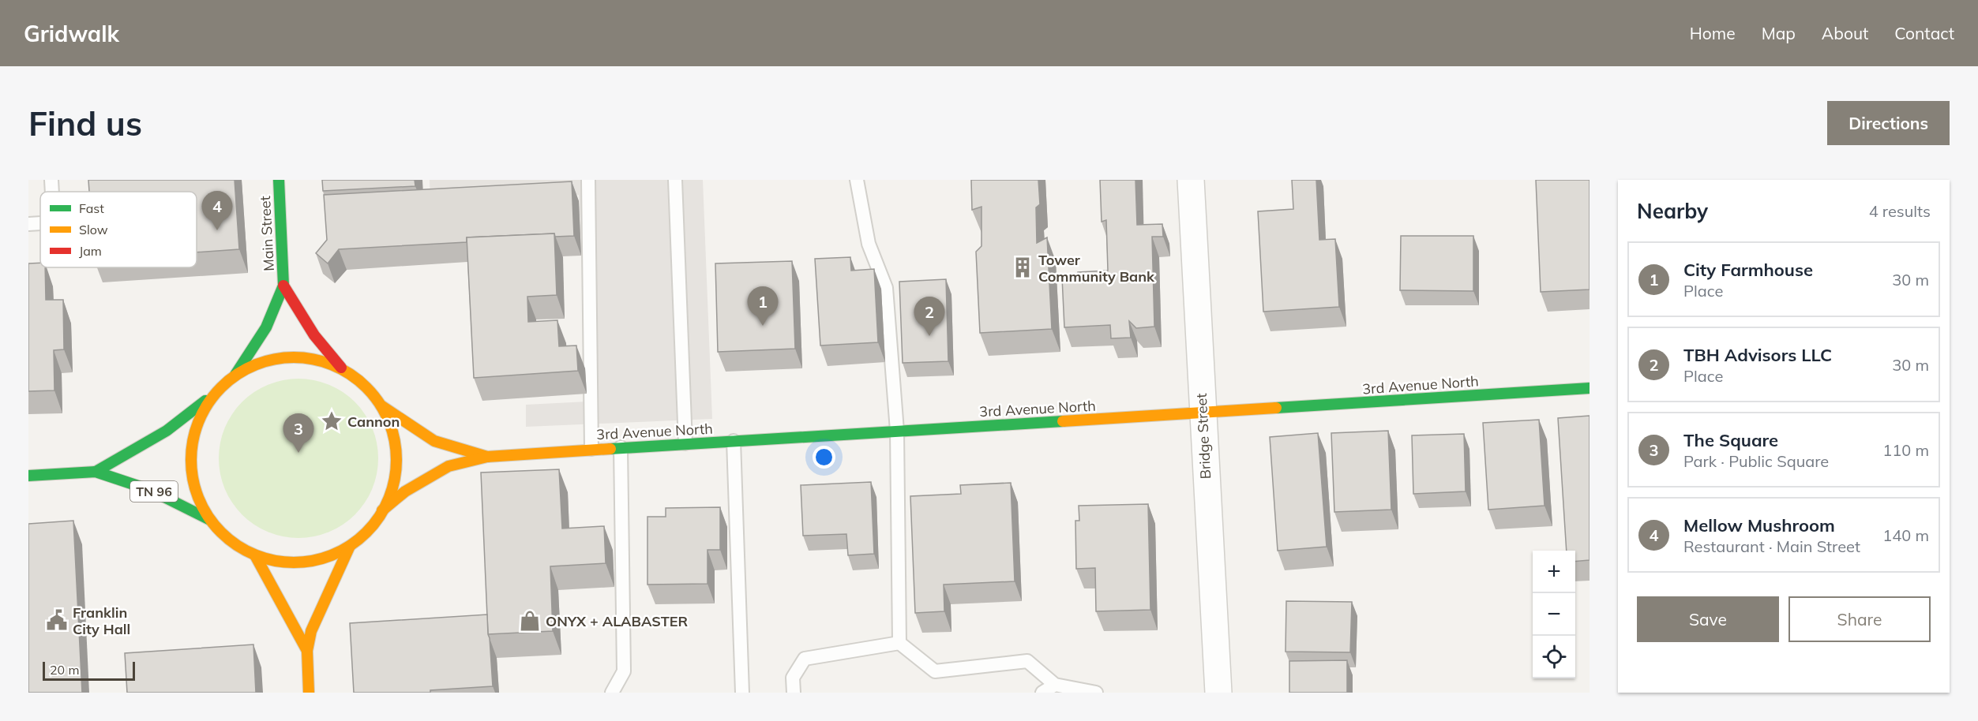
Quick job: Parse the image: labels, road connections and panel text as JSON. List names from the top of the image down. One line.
{"streets":{"main road":["Main Street","3rd Avenue North","TN 96"],"street":["Bridge Street"]},"crossings":[["3rd Avenue North","Bridge Street"]],"places":{"building":["Tower Community Bank"],"place":["Cannon"],"public building":["Franklin City Hall"],"shop":["ONYX + ALABASTER"]},"legend":["Fast","Slow","Jam"],"scale_bar":"20 m","page":{"header":"Gridwalk","nav":["Home","Map","About","Contact"],"buttons":["Directions",["Save","Share"]],"title":"Find us","heading":["Nearby","4 results"],"pins":["4","1","2","3"],"list":[{"mark":"1","name":"City Farmhouse","note":"Place","value":"30 m"},{"mark":"2","name":"TBH Advisors LLC","note":"Place","value":"30 m"},{"mark":"3","name":"The Square","note":"Park · Public Square","value":"110 m"},{"mark":"4","name":"Mellow Mushroom","note":"Restaurant · Main Street","value":"140 m"}],"map_buttons":["+","−"],"scale":"20 m"}}
